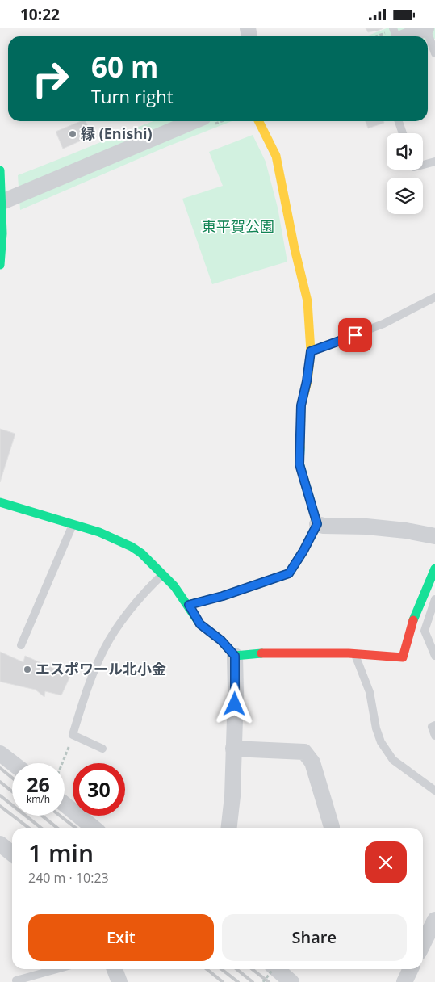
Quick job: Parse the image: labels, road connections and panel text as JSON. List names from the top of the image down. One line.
{"parks":["東平賀公園"],"places":["縁 (Enishi)","エスポワール北小金"],"page":{"status":"10:22","turn":["60 m","Turn right"],"speed":"26 km/h","limit":"30","heading":["1 min","240 m · 10:23"],"buttons":["Exit","Share"]}}
